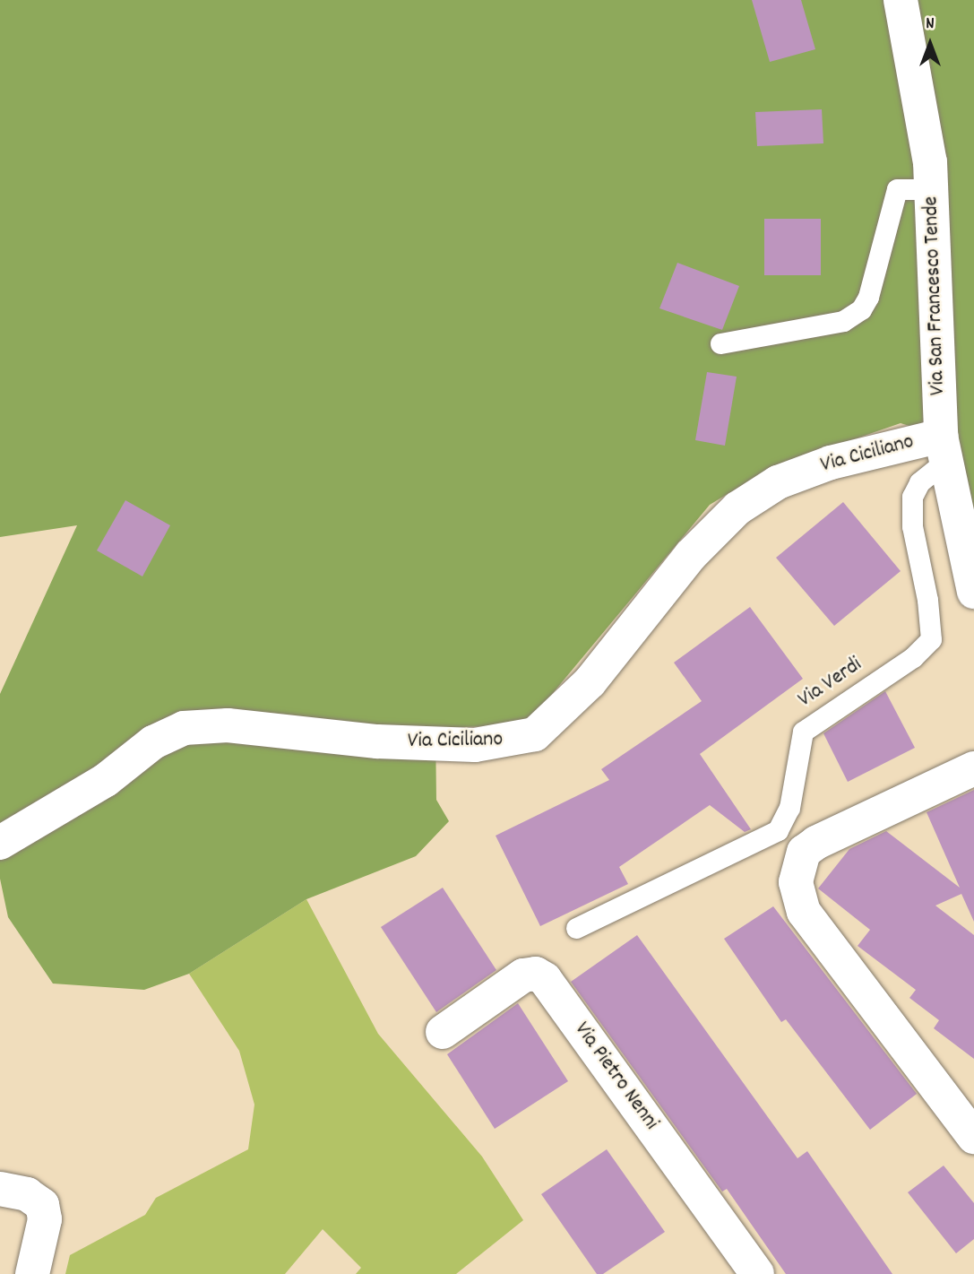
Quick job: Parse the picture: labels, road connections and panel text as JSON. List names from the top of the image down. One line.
{"streets":{"street":["Via San Francesco Tende","Via Ciciliano","Via Pietro Nenni"],"lane":["Via Verdi"]},"crossings":[["Via San Francesco Tende","Via Ciciliano"],["Via San Francesco Tende","Via Verdi"],["Via Ciciliano","Via Verdi"]],"north":"top"}
